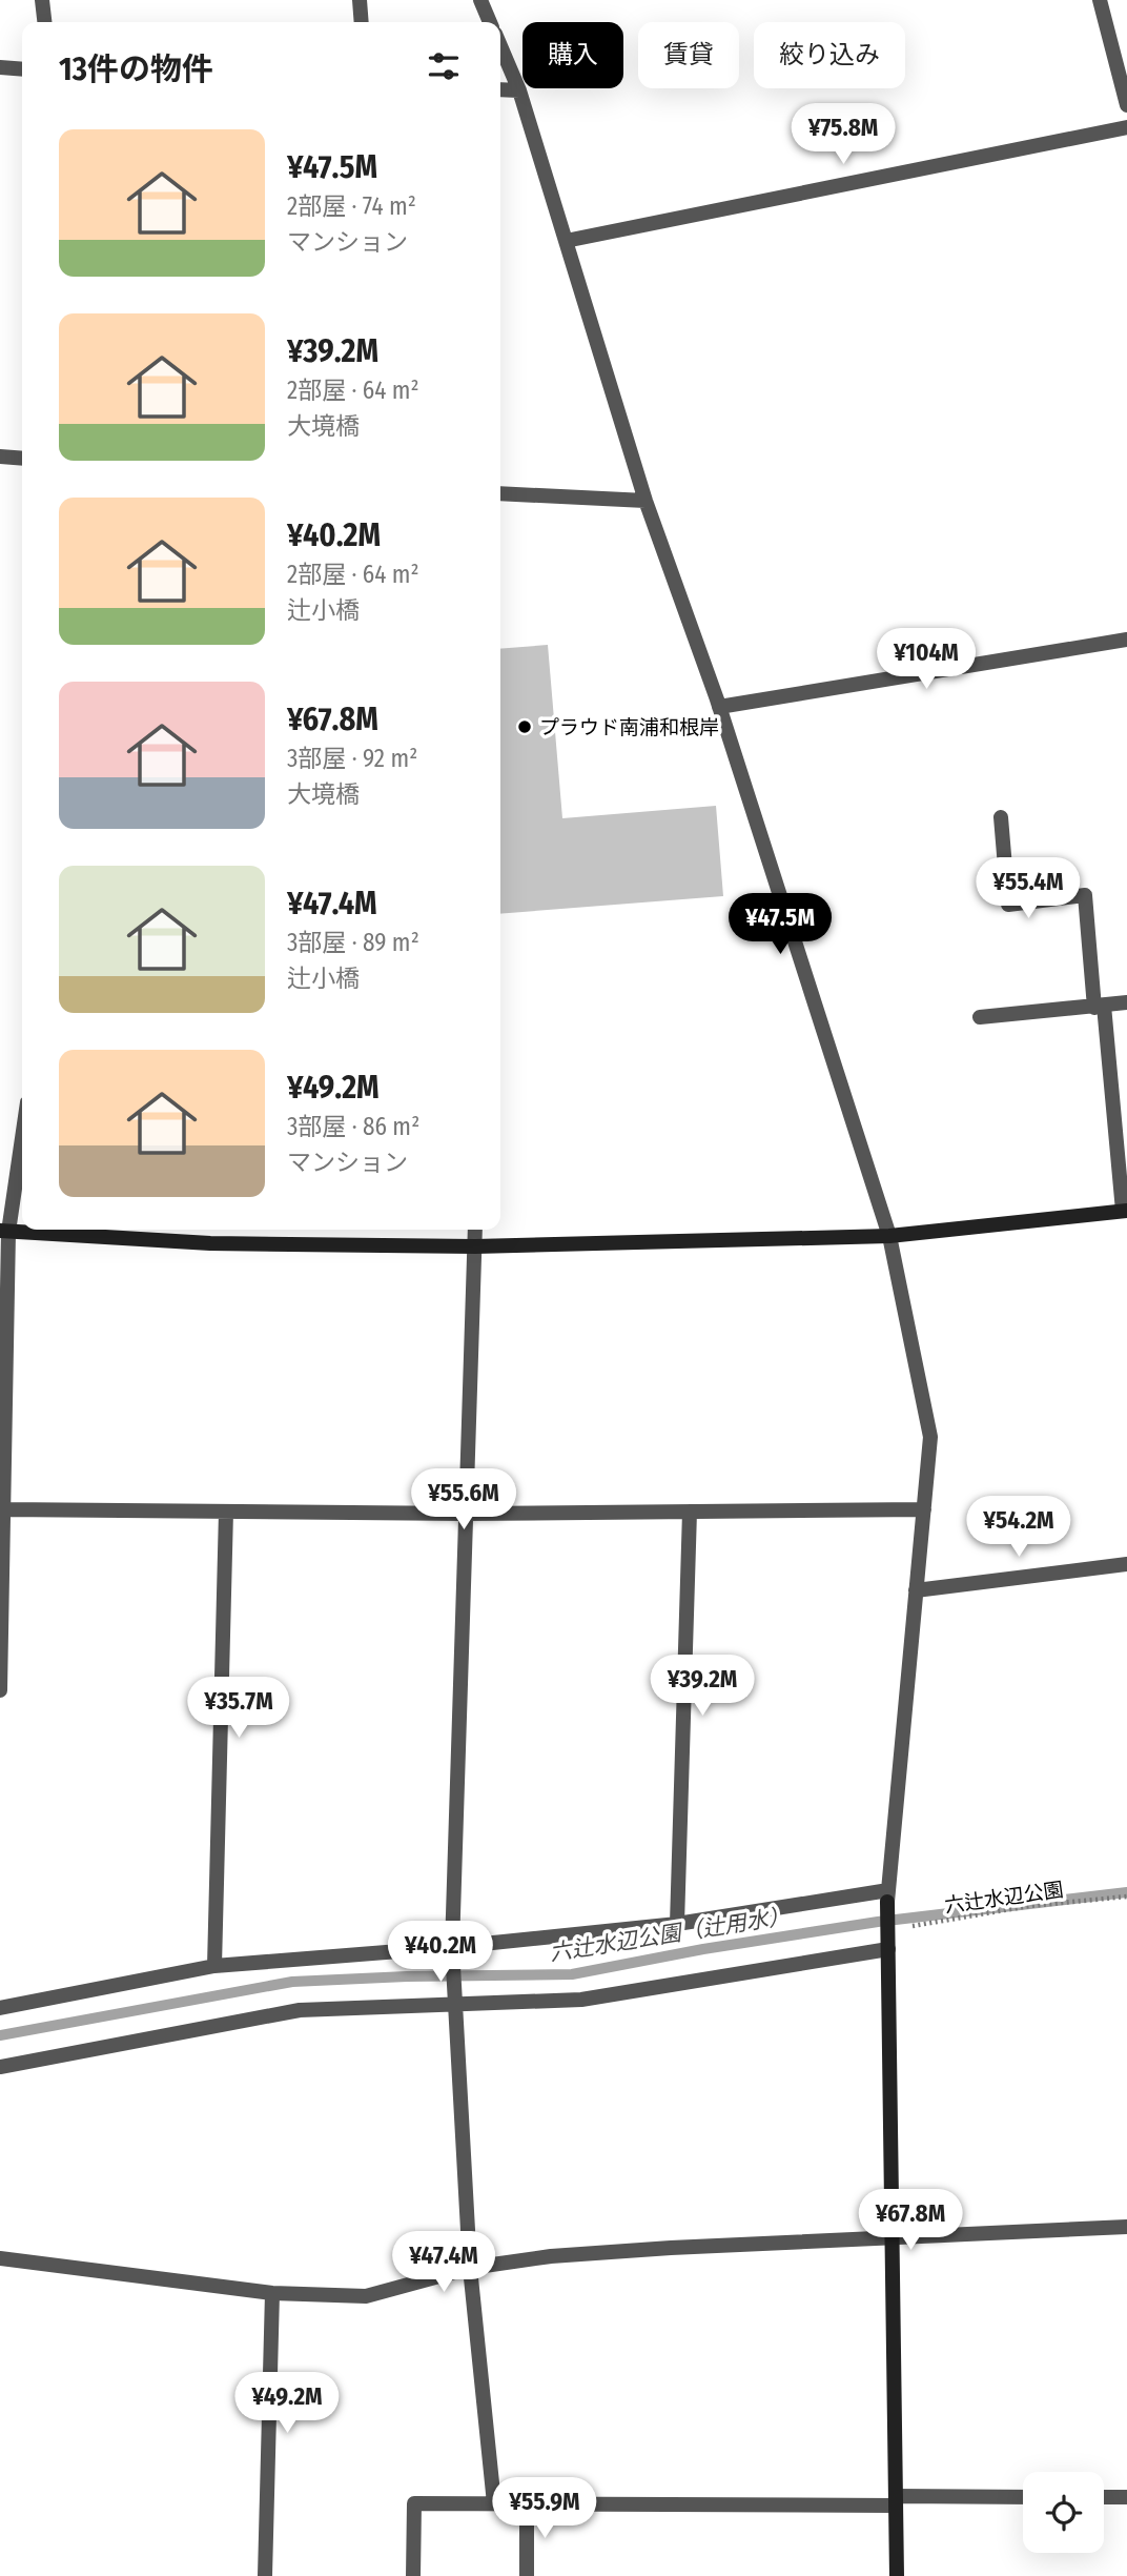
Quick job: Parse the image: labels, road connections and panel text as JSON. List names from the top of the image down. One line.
{"streets":{"path":["六辻水辺公園"]},"water":["六辻水辺公園（辻用水）"],"places":["プラウド南浦和根岸"],"page":{"chip":["購入","賃貸","絞り込み"],"heading":"13件の物件","price":["¥75.8M","¥104M","¥55.4M","¥47.5M","¥55.6M","¥54.2M","¥39.2M","¥35.7M","¥40.2M","¥67.8M","¥47.4M","¥49.2M","¥55.9M"],"list":[{"name":"¥47.5M","note":"2部屋 · 74 m² · マンション"},{"name":"¥39.2M","note":"2部屋 · 64 m² · 大境橋"},{"name":"¥40.2M","note":"2部屋 · 64 m² · 辻小橋"},{"name":"¥67.8M","note":"3部屋 · 92 m² · 大境橋"},{"name":"¥47.4M","note":"3部屋 · 89 m² · 辻小橋"},{"name":"¥49.2M","note":"3部屋 · 86 m² · マンション"}]}}
